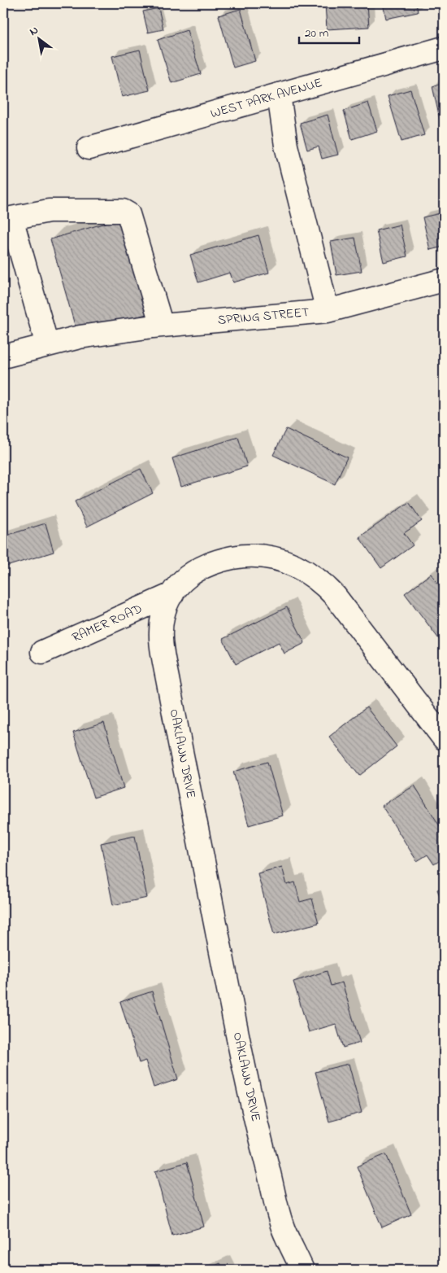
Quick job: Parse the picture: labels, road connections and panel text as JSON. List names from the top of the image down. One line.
{"streets":{"street":["WEST PARK AVENUE","SPRING STREET","RAMER ROAD","OAKLAWN DRIVE"]},"crossings":[["RAMER ROAD","OAKLAWN DRIVE"]],"scale_bar":"20 m","north":"top left"}
